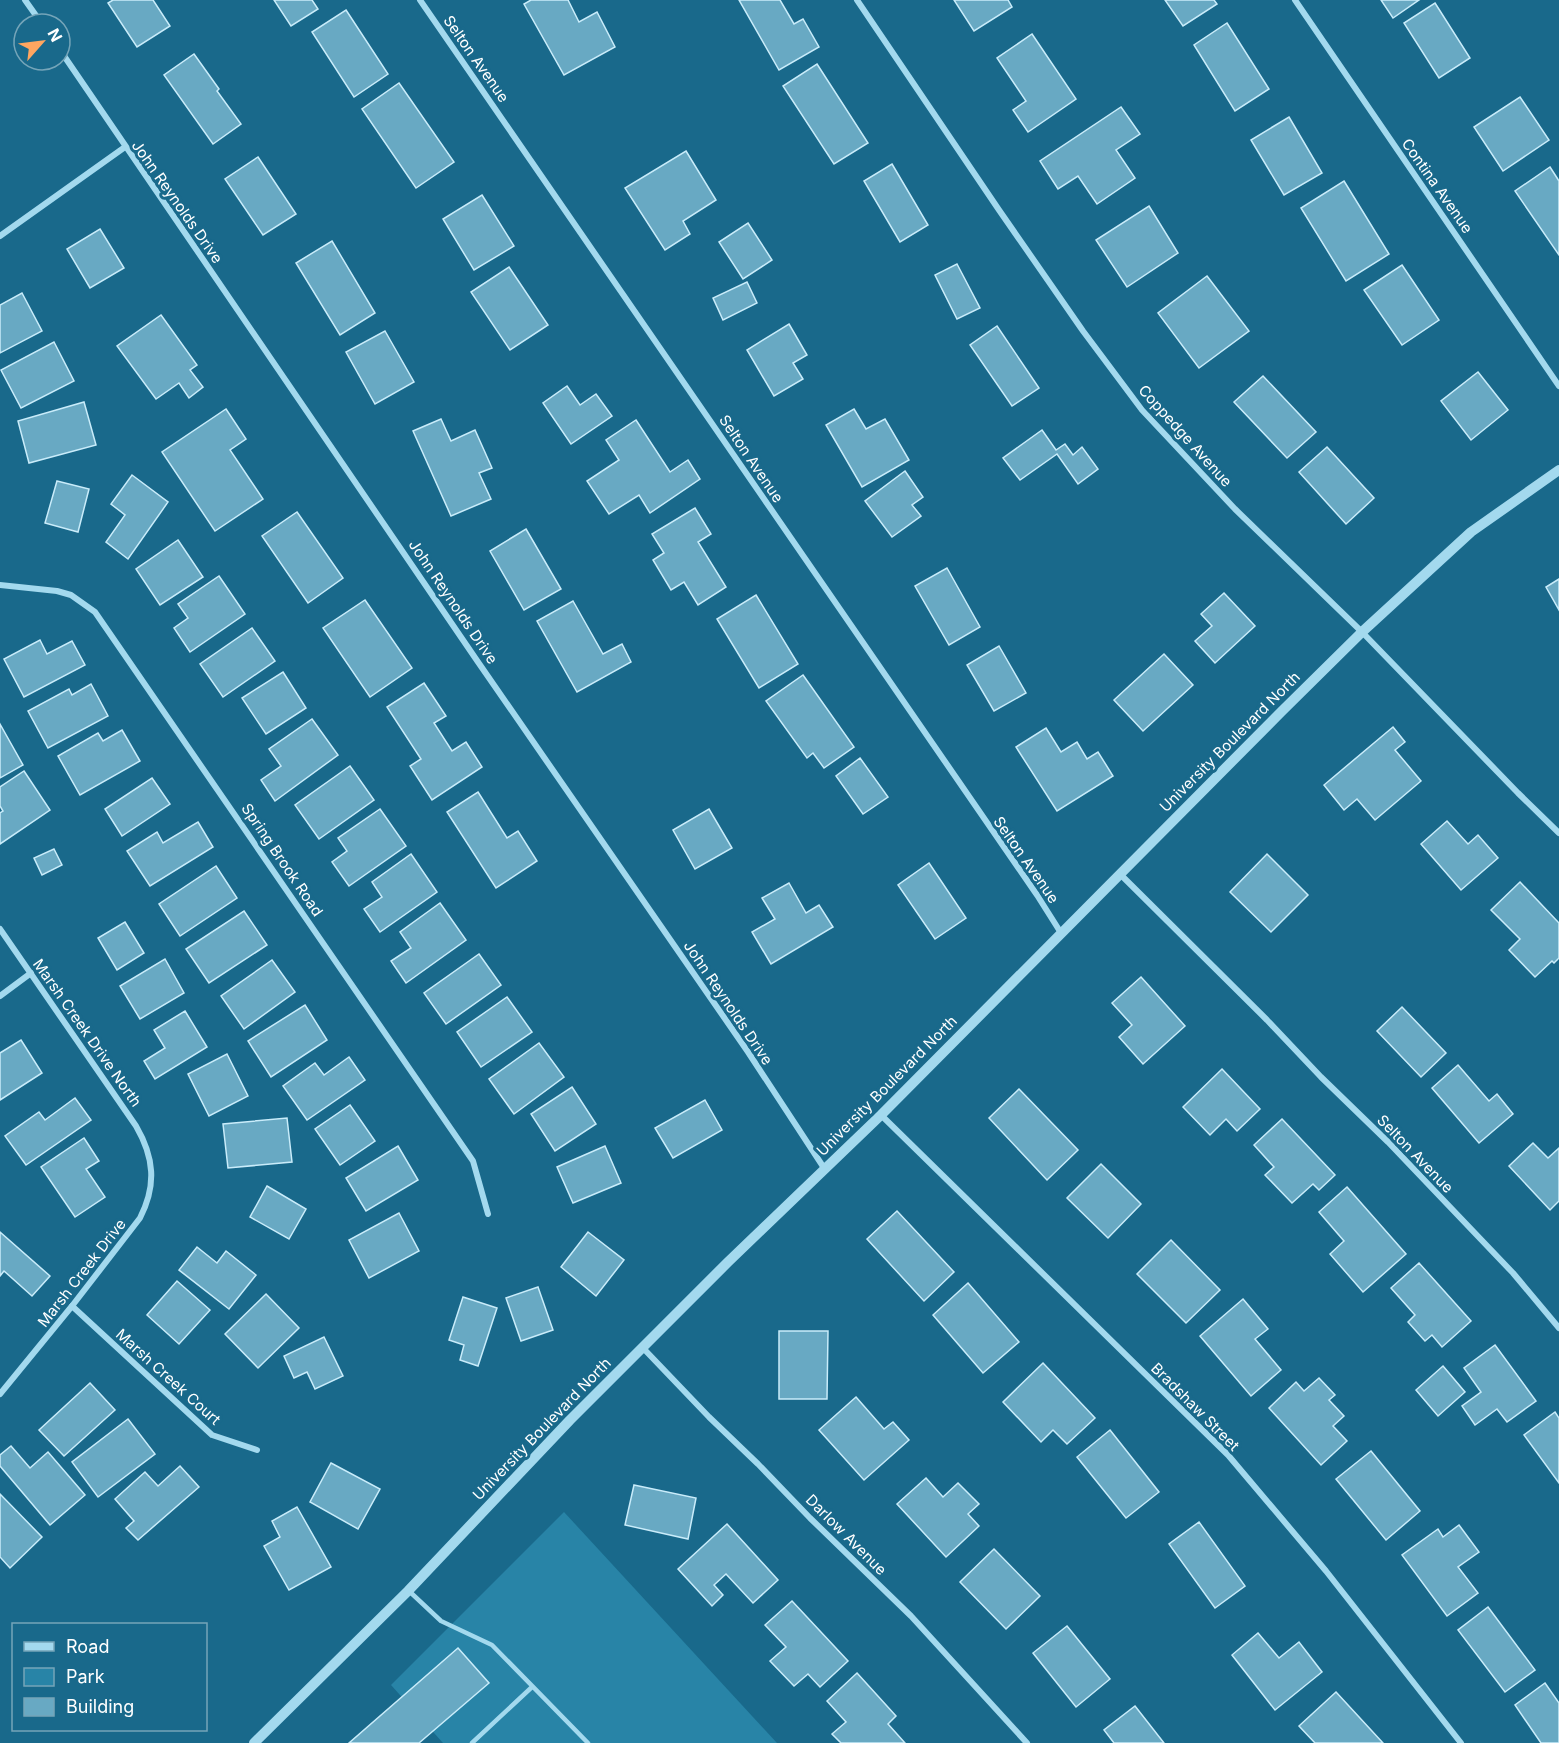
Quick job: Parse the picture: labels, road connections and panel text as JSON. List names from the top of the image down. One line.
{"streets":{"street":["Selton Avenue","Contina Avenue","John Reynolds Drive","Coppedge Avenue","University Boulevard North","Spring Brook Road","Marsh Creek Drive North","Marsh Creek Drive","Marsh Creek Court","Bradshaw Street","Darlow Avenue"]},"crossings":[["Selton Avenue","University Boulevard North"],["John Reynolds Drive","University Boulevard North"],["Coppedge Avenue","University Boulevard North"],["University Boulevard North","Bradshaw Street"],["University Boulevard North","Darlow Avenue"],["Marsh Creek Drive North","Marsh Creek Drive"],["Marsh Creek Drive","Marsh Creek Court"]],"legend":["Road","Park","Building"],"north":"top right"}
